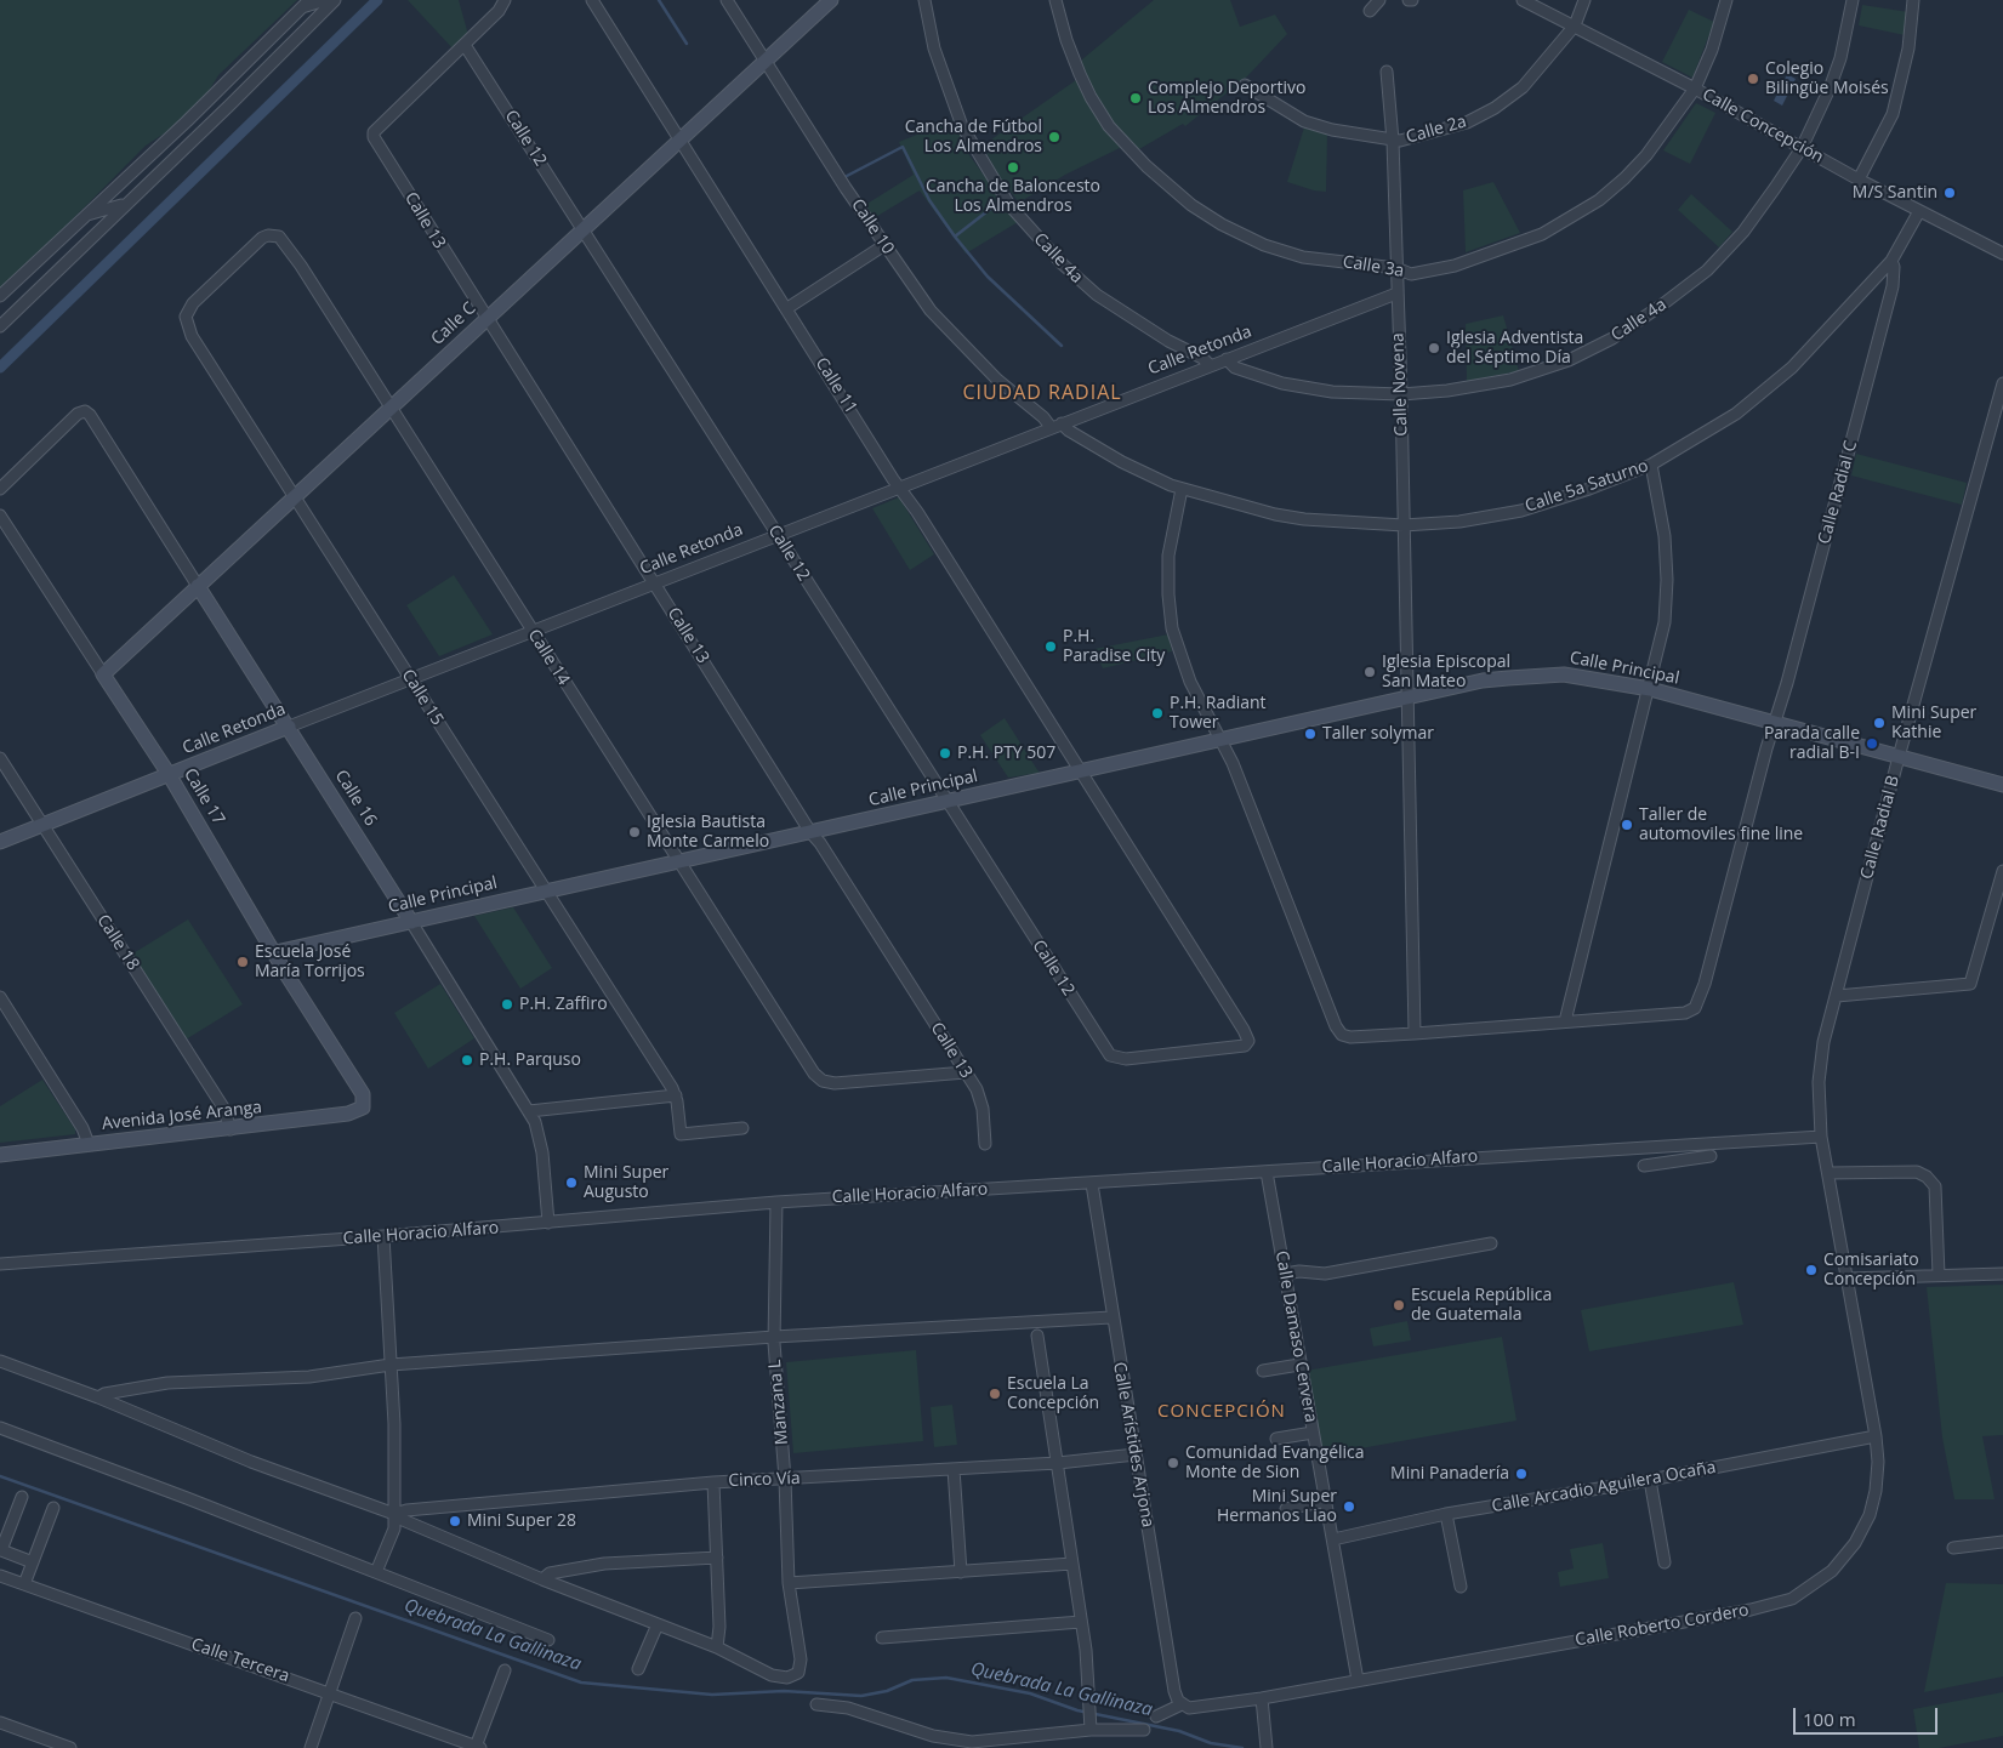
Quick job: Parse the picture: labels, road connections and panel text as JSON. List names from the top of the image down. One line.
{"streets":{"street":["Calle Concepción","Calle 2a","Calle 12","Calle 13","Calle 10","Calle 4a","Calle 3a","Calle C","Calle Retonda","Calle Novena","Calle 11","Calle 5a Saturno","Calle Radial C","Calle 14","Calle Principal","Calle 15","Calle 17","Calle 16","Calle Radial B","Calle 18","Avenida José Aranga","Calle Horacio Alfaro","Calle Damaso Cervera","Manzana L","Calle Arístides Arjona","Cinco Vía","Calle Arcadio Aguilera Ocaña","Calle Roberto Cordero","Calle Tercera"]},"crossings":[["Calle Concepción","Calle 2a"],["Calle Concepción","Calle 4a"],["Calle Concepción","Calle 3a"],["Calle Concepción","Calle 5a Saturno"],["Calle 2a","Calle Novena"],["Calle 12","Calle 13"],["Calle 12","Calle C"],["Calle 12","Calle Retonda"],["Calle 12","Calle 11"],["Calle 12","Calle Principal"],["Calle 13","Calle C"],["Calle 13","Calle Retonda"],["Calle 13","Calle 14"],["Calle 13","Calle Principal"],["Calle 10","Calle C"],["Calle 10","Calle Retonda"],["Calle 10","Calle 5a Saturno"],["Calle 4a","Calle Retonda"],["Calle 4a","Calle Novena"],["Calle 3a","Calle Novena"],["Calle C","Calle 11"],["Calle C","Calle 14"],["Calle C","Calle 15"],["Calle C","Calle 17"],["Calle C","Calle 16"],["Calle Retonda","Calle Novena"],["Calle Retonda","Calle 11"],["Calle Retonda","Calle 14"],["Calle Retonda","Calle 15"],["Calle Retonda","Calle 17"],["Calle Retonda","Calle 16"],["Calle Retonda","Calle 18"],["Calle Novena","Calle 5a Saturno"],["Calle Novena","Calle Principal"],["Calle 11","Calle Principal"],["Calle 5a Saturno","Calle Radial C"],["Calle Radial C","Calle Principal"],["Calle 14","Calle Principal"],["Calle 14","Calle 15"],["Calle Principal","Calle 15"],["Calle Principal","Calle 17"],["Calle Principal","Calle 16"],["Calle Principal","Calle Radial B"],["Calle 17","Avenida José Aranga"],["Calle 16","Calle Horacio Alfaro"],["Calle Radial B","Calle Horacio Alfaro"],["Calle Radial B","Calle Roberto Cordero"],["Calle 18","Avenida José Aranga"],["Calle Horacio Alfaro","Calle Damaso Cervera"],["Calle Horacio Alfaro","Manzana L"],["Calle Horacio Alfaro","Calle Arístides Arjona"],["Calle Damaso Cervera","Calle Arcadio Aguilera Ocaña"],["Calle Damaso Cervera","Calle Roberto Cordero"],["Manzana L","Cinco Vía"],["Calle Arístides Arjona","Cinco Vía"],["Calle Arístides Arjona","Calle Roberto Cordero"],["Calle Arcadio Aguilera Ocaña","Calle Roberto Cordero"]],"districts":["CIUDAD RADIAL","CONCEPCIÓN"],"water":["Quebrada La Gallinaza"],"places":["Colegio Bilingüe Moisés","Complejo Deportivo Los Almendros","Cancha de Fútbol Los Almendros","Cancha de Baloncesto Los Almendros","M/S Santin","Iglesia Adventista del Séptimo Día","P.H. Paradise City","Iglesia Episcopal San Mateo","P.H. Radiant Tower","Mini Super Kathie","Taller solymar","Parada calle radial B-I","P.H. PTY 507","Taller de automoviles fine line","Iglesia Bautista Monte Carmelo","Escuela José María Torrijos","P.H. Zaffiro","P.H. Parquso","Mini Super Augusto","Comisariato Concepción","Escuela República de Guatemala","Escuela La Concepción","Comunidad Evangélica Monte de Sion","Mini Panadería","Mini Super Hermanos Liao","Mini Super 28"],"scale_bar":"100 m"}
